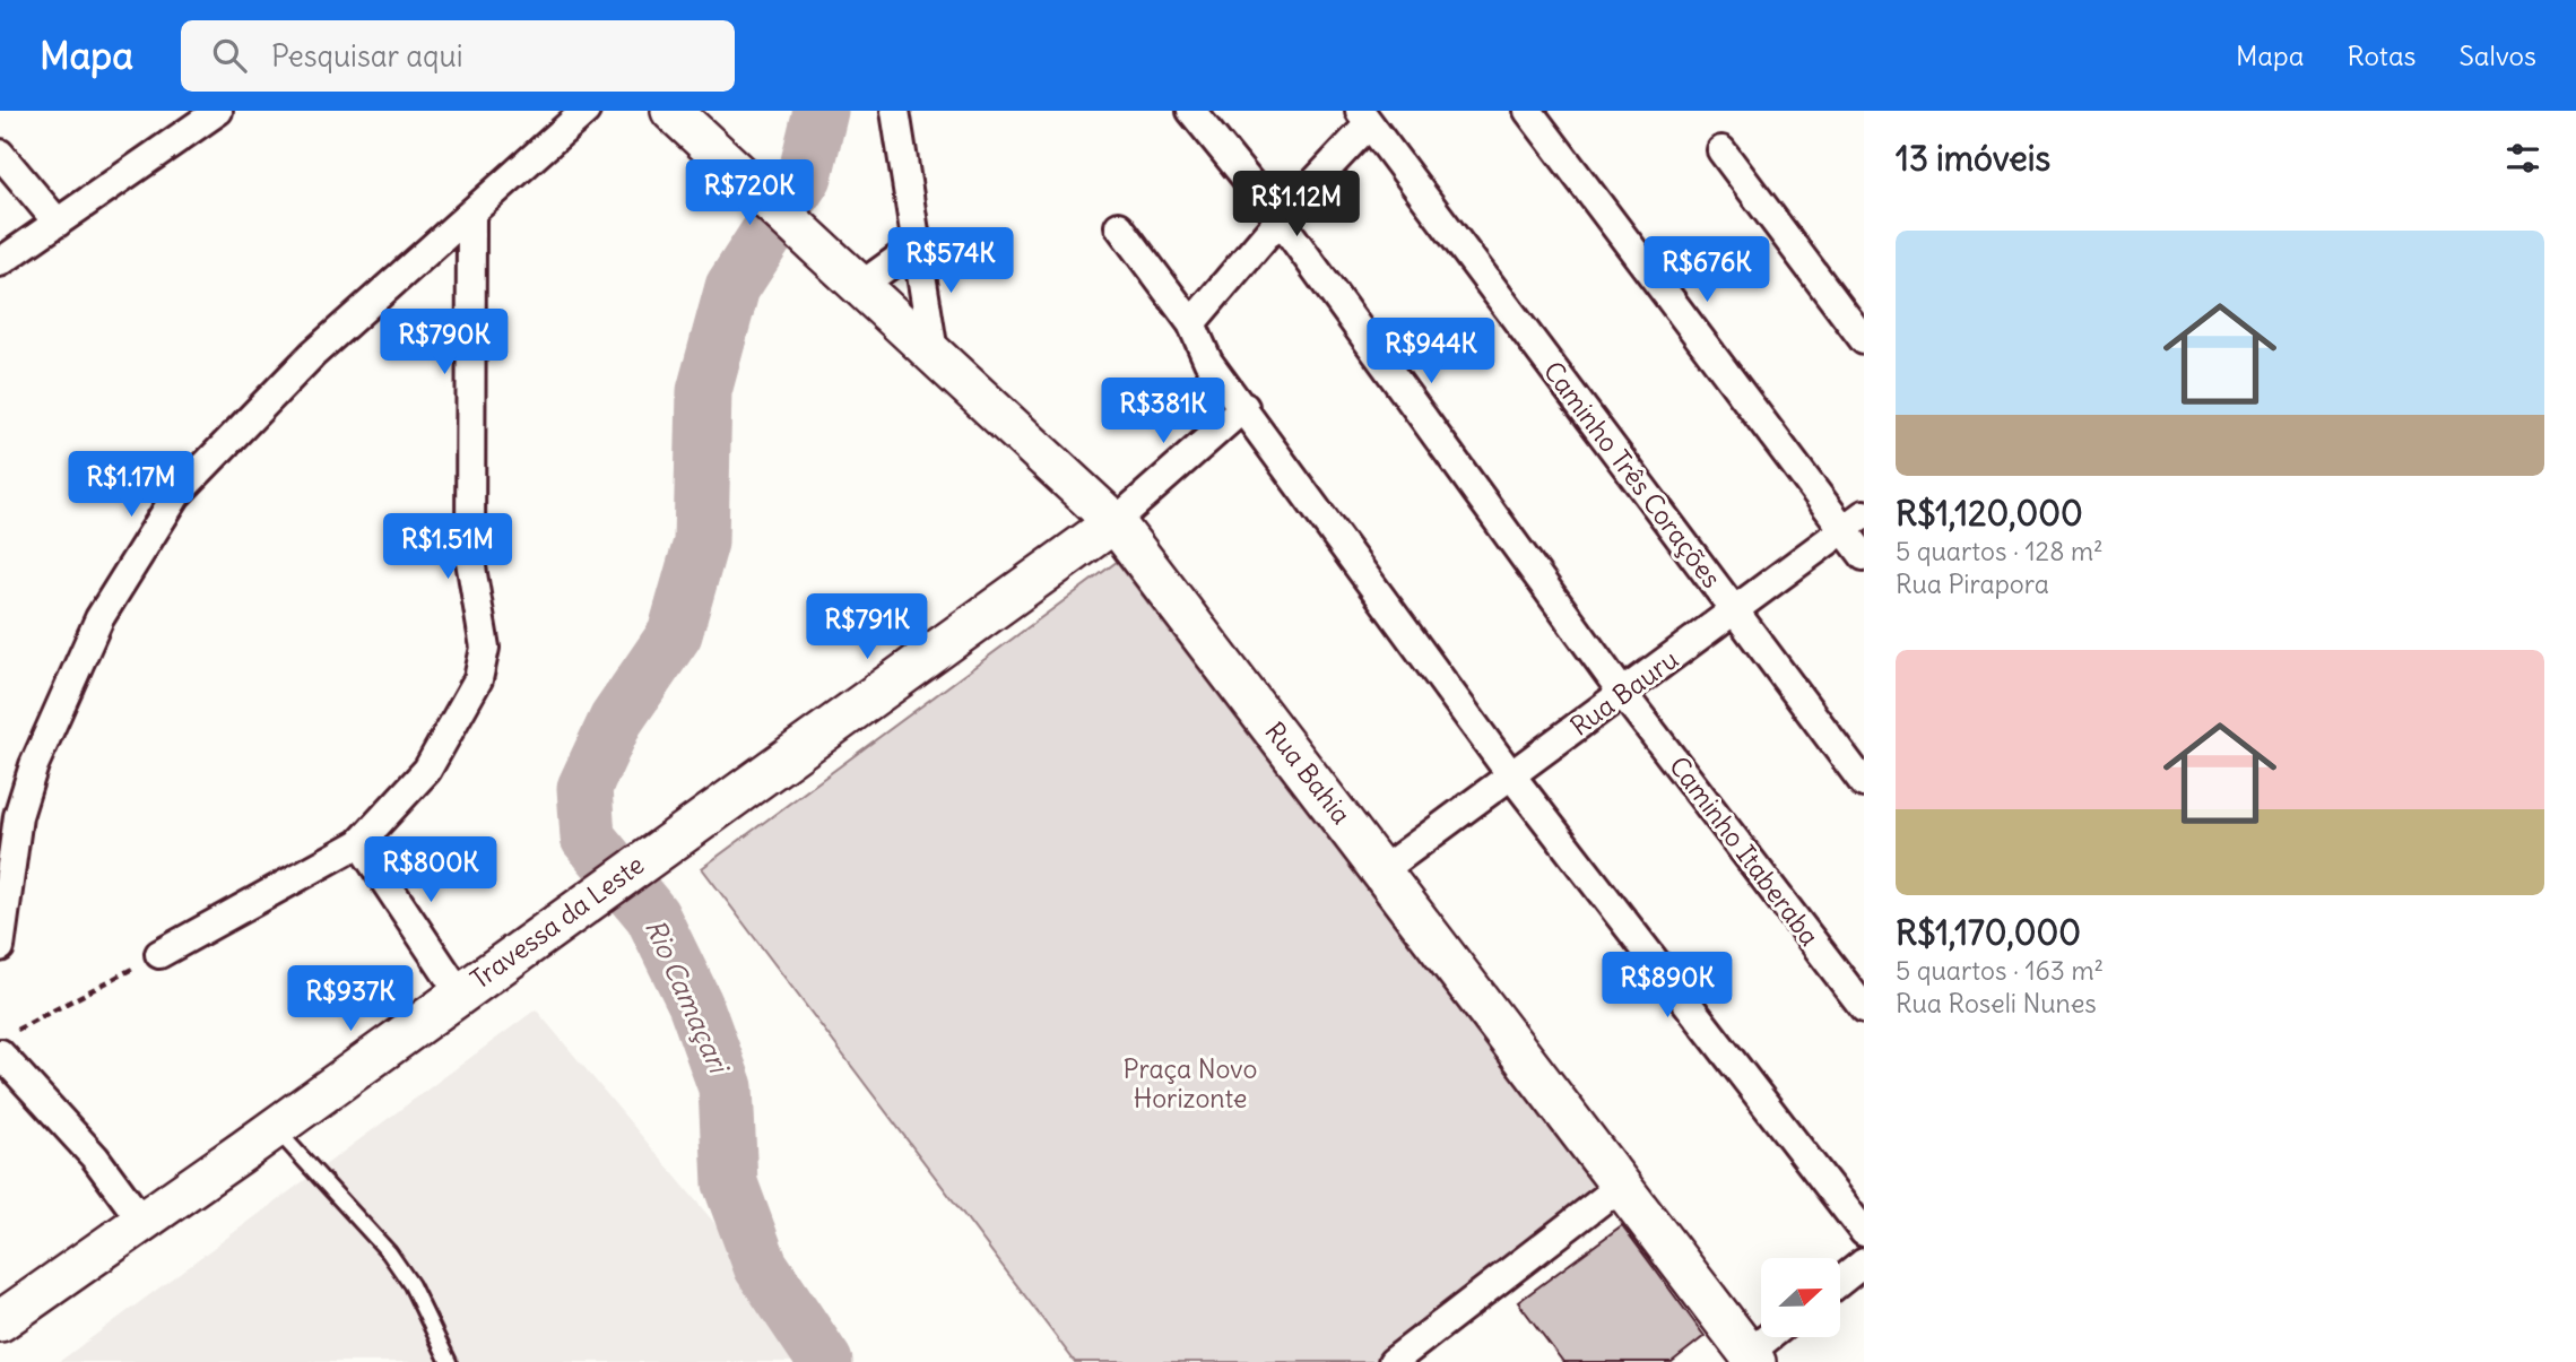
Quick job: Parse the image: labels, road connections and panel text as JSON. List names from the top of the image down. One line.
{"streets":{"street":["Caminho Três Corações","Rua Bauru","Rua Bahia","Caminho Itaberaba","Travessa da Leste"]},"crossings":[["Caminho Três Corações","Rua Bauru"],["Rua Bauru","Rua Bahia"],["Rua Bauru","Caminho Itaberaba"],["Rua Bahia","Travessa da Leste"]],"water":["Rio Camaçari"],"parks":["Praça Novo Horizonte"],"north":"right","page":{"header":"Mapa","search":"Pesquisar aqui","nav":["Mapa","Rotas","Salvos"],"heading":"13 imóveis","price":["R$720K","R$1.12M","R$574K","R$676K","R$790K","R$944K","R$381K","R$1.17M","R$1.51M","R$791K","R$800K","R$890K","R$937K"],"list":[{"name":"R$1,120,000","note":"5 quartos · 128 m² · Rua Pirapora"},{"name":"R$1,170,000","note":"5 quartos · 163 m² · Rua Roseli Nunes"}]}}
